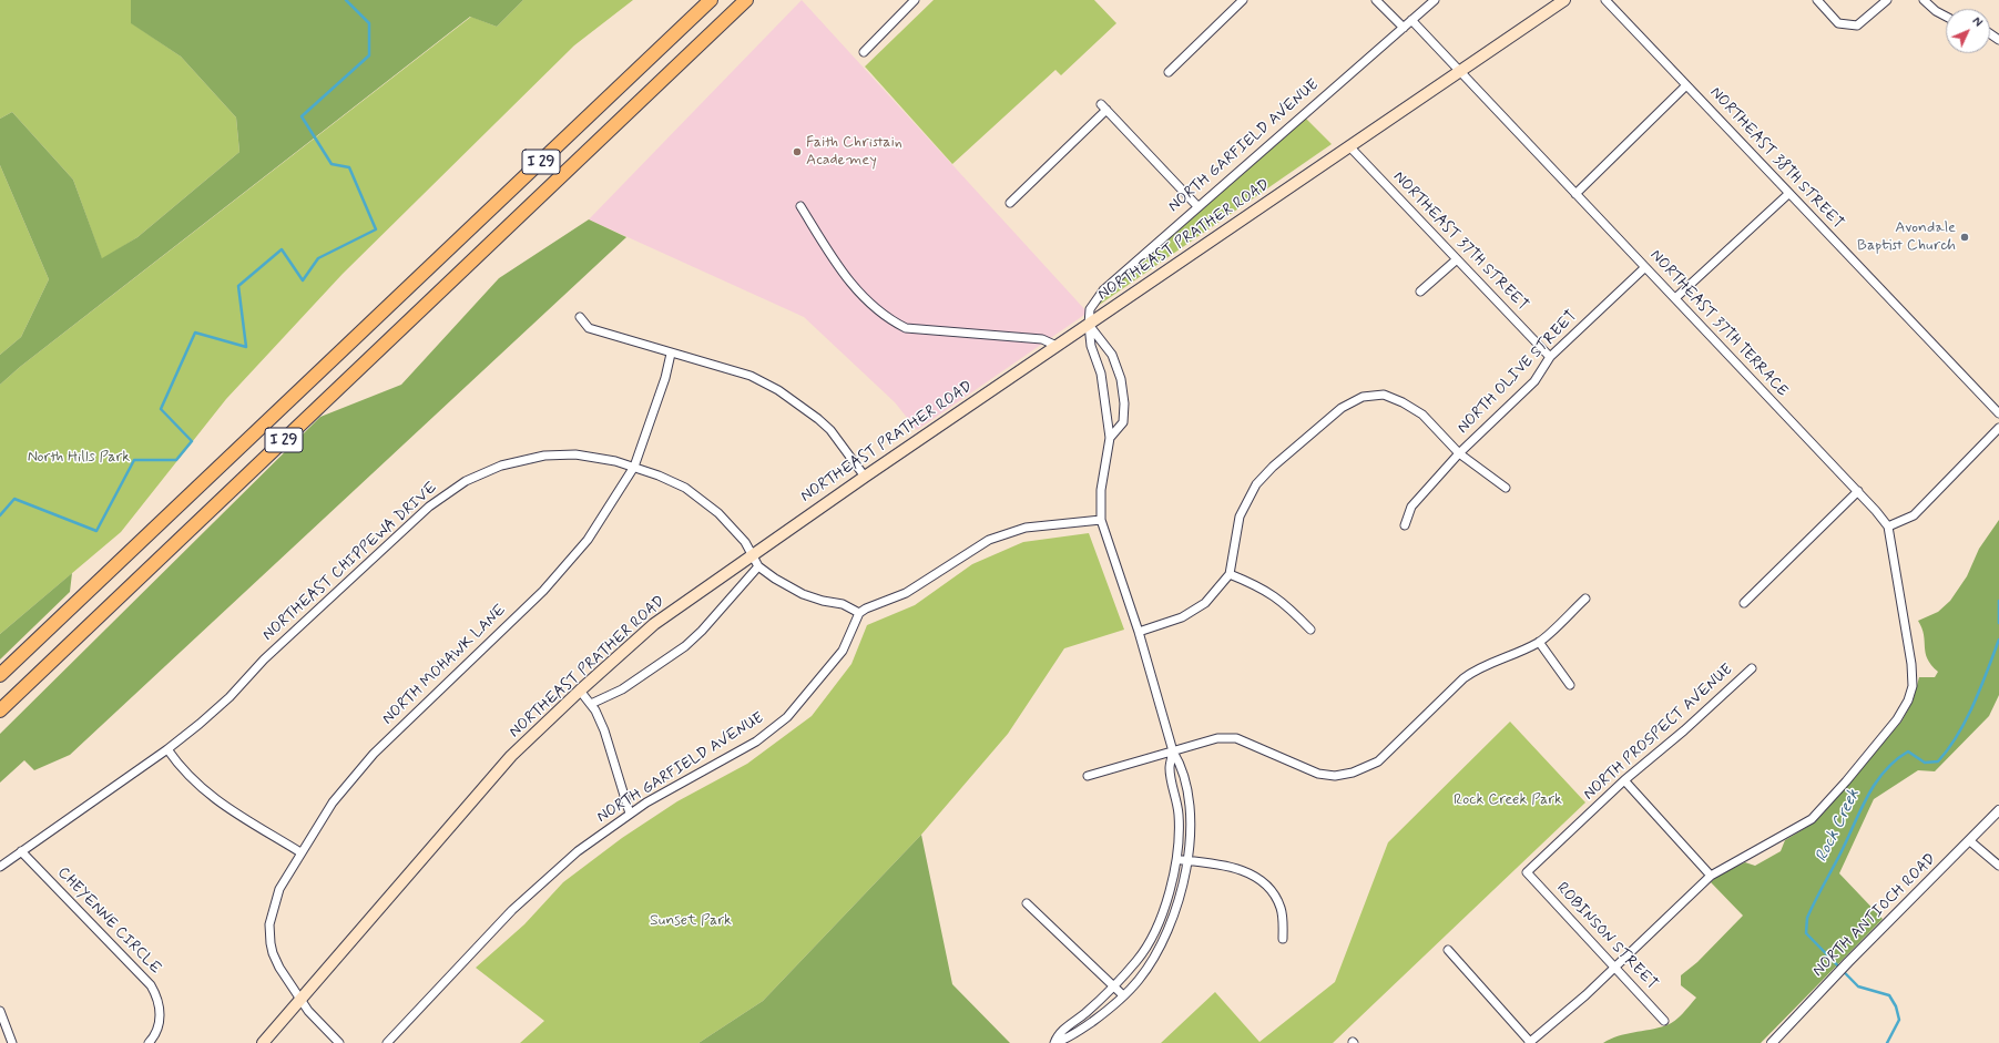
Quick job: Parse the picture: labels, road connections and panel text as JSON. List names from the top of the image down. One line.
{"streets":{"highway":["I 29"],"main road":["NORTHEAST PRATHER ROAD"],"street":["NORTH GARFIELD AVENUE","NORTHEAST 38TH STREET","NORTHEAST 37TH STREET","NORTHEAST 37TH TERRACE","NORTH OLIVE STREET","NORTHEAST CHIPPEWA DRIVE","NORTH MOHAWK LANE","NORTH PROSPECT AVENUE","NORTH ANTIOCH ROAD","CHEYENNE CIRCLE","ROBINSON STREET"]},"crossings":[["NORTH GARFIELD AVENUE","NORTHEAST PRATHER ROAD"],["NORTH GARFIELD AVENUE","NORTHEAST 37TH TERRACE"],["NORTHEAST PRATHER ROAD","NORTHEAST 37TH STREET"],["NORTHEAST PRATHER ROAD","NORTHEAST 37TH TERRACE"],["NORTHEAST PRATHER ROAD","NORTHEAST CHIPPEWA DRIVE"],["NORTHEAST PRATHER ROAD","NORTH MOHAWK LANE"],["NORTHEAST 37TH STREET","NORTH OLIVE STREET"],["NORTHEAST 37TH TERRACE","NORTH OLIVE STREET"],["NORTHEAST CHIPPEWA DRIVE","NORTH MOHAWK LANE"],["NORTHEAST CHIPPEWA DRIVE","CHEYENNE CIRCLE"],["NORTH PROSPECT AVENUE","ROBINSON STREET"]],"water":["Rock Creek"],"parks":["North Hills Park","Rock Creek Park","Sunset Park"],"places":["Faith Christain Academey","Avondale Baptist Church"],"north":"top right"}
